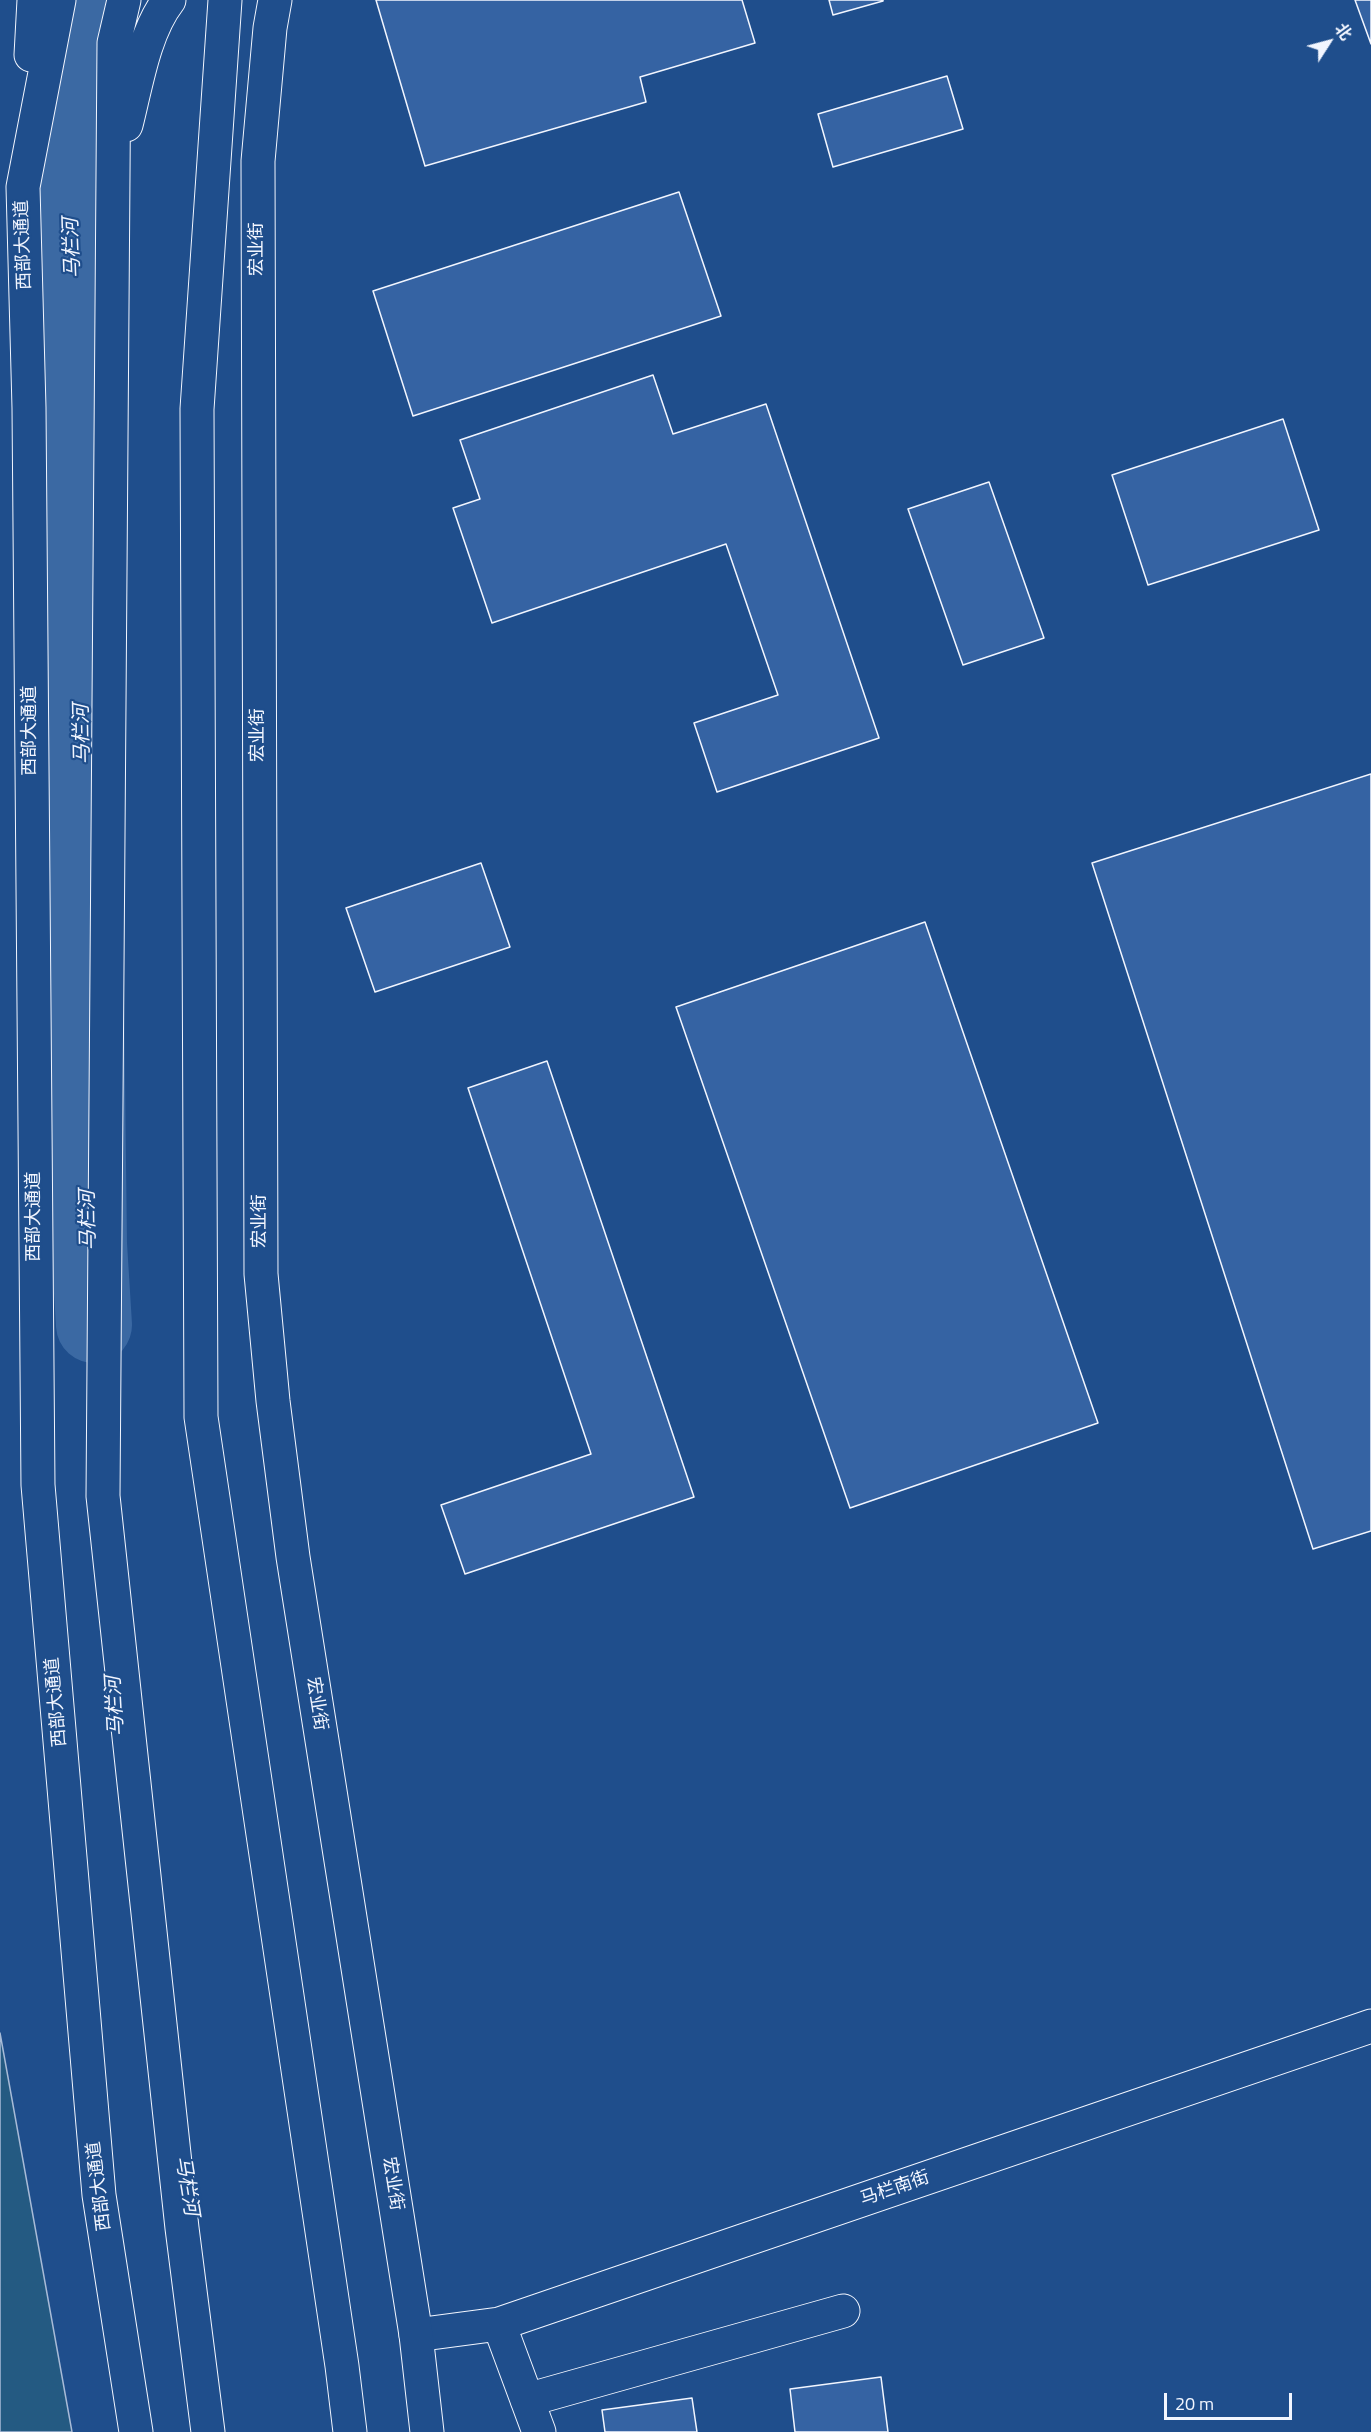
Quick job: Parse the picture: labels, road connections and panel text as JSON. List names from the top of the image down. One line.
{"streets":{"main road":["西部大通道","宏业街","马栏南街"]},"crossings":[["宏业街","马栏南街"]],"water":["马栏河"],"scale_bar":"20 m","north":"top right"}
